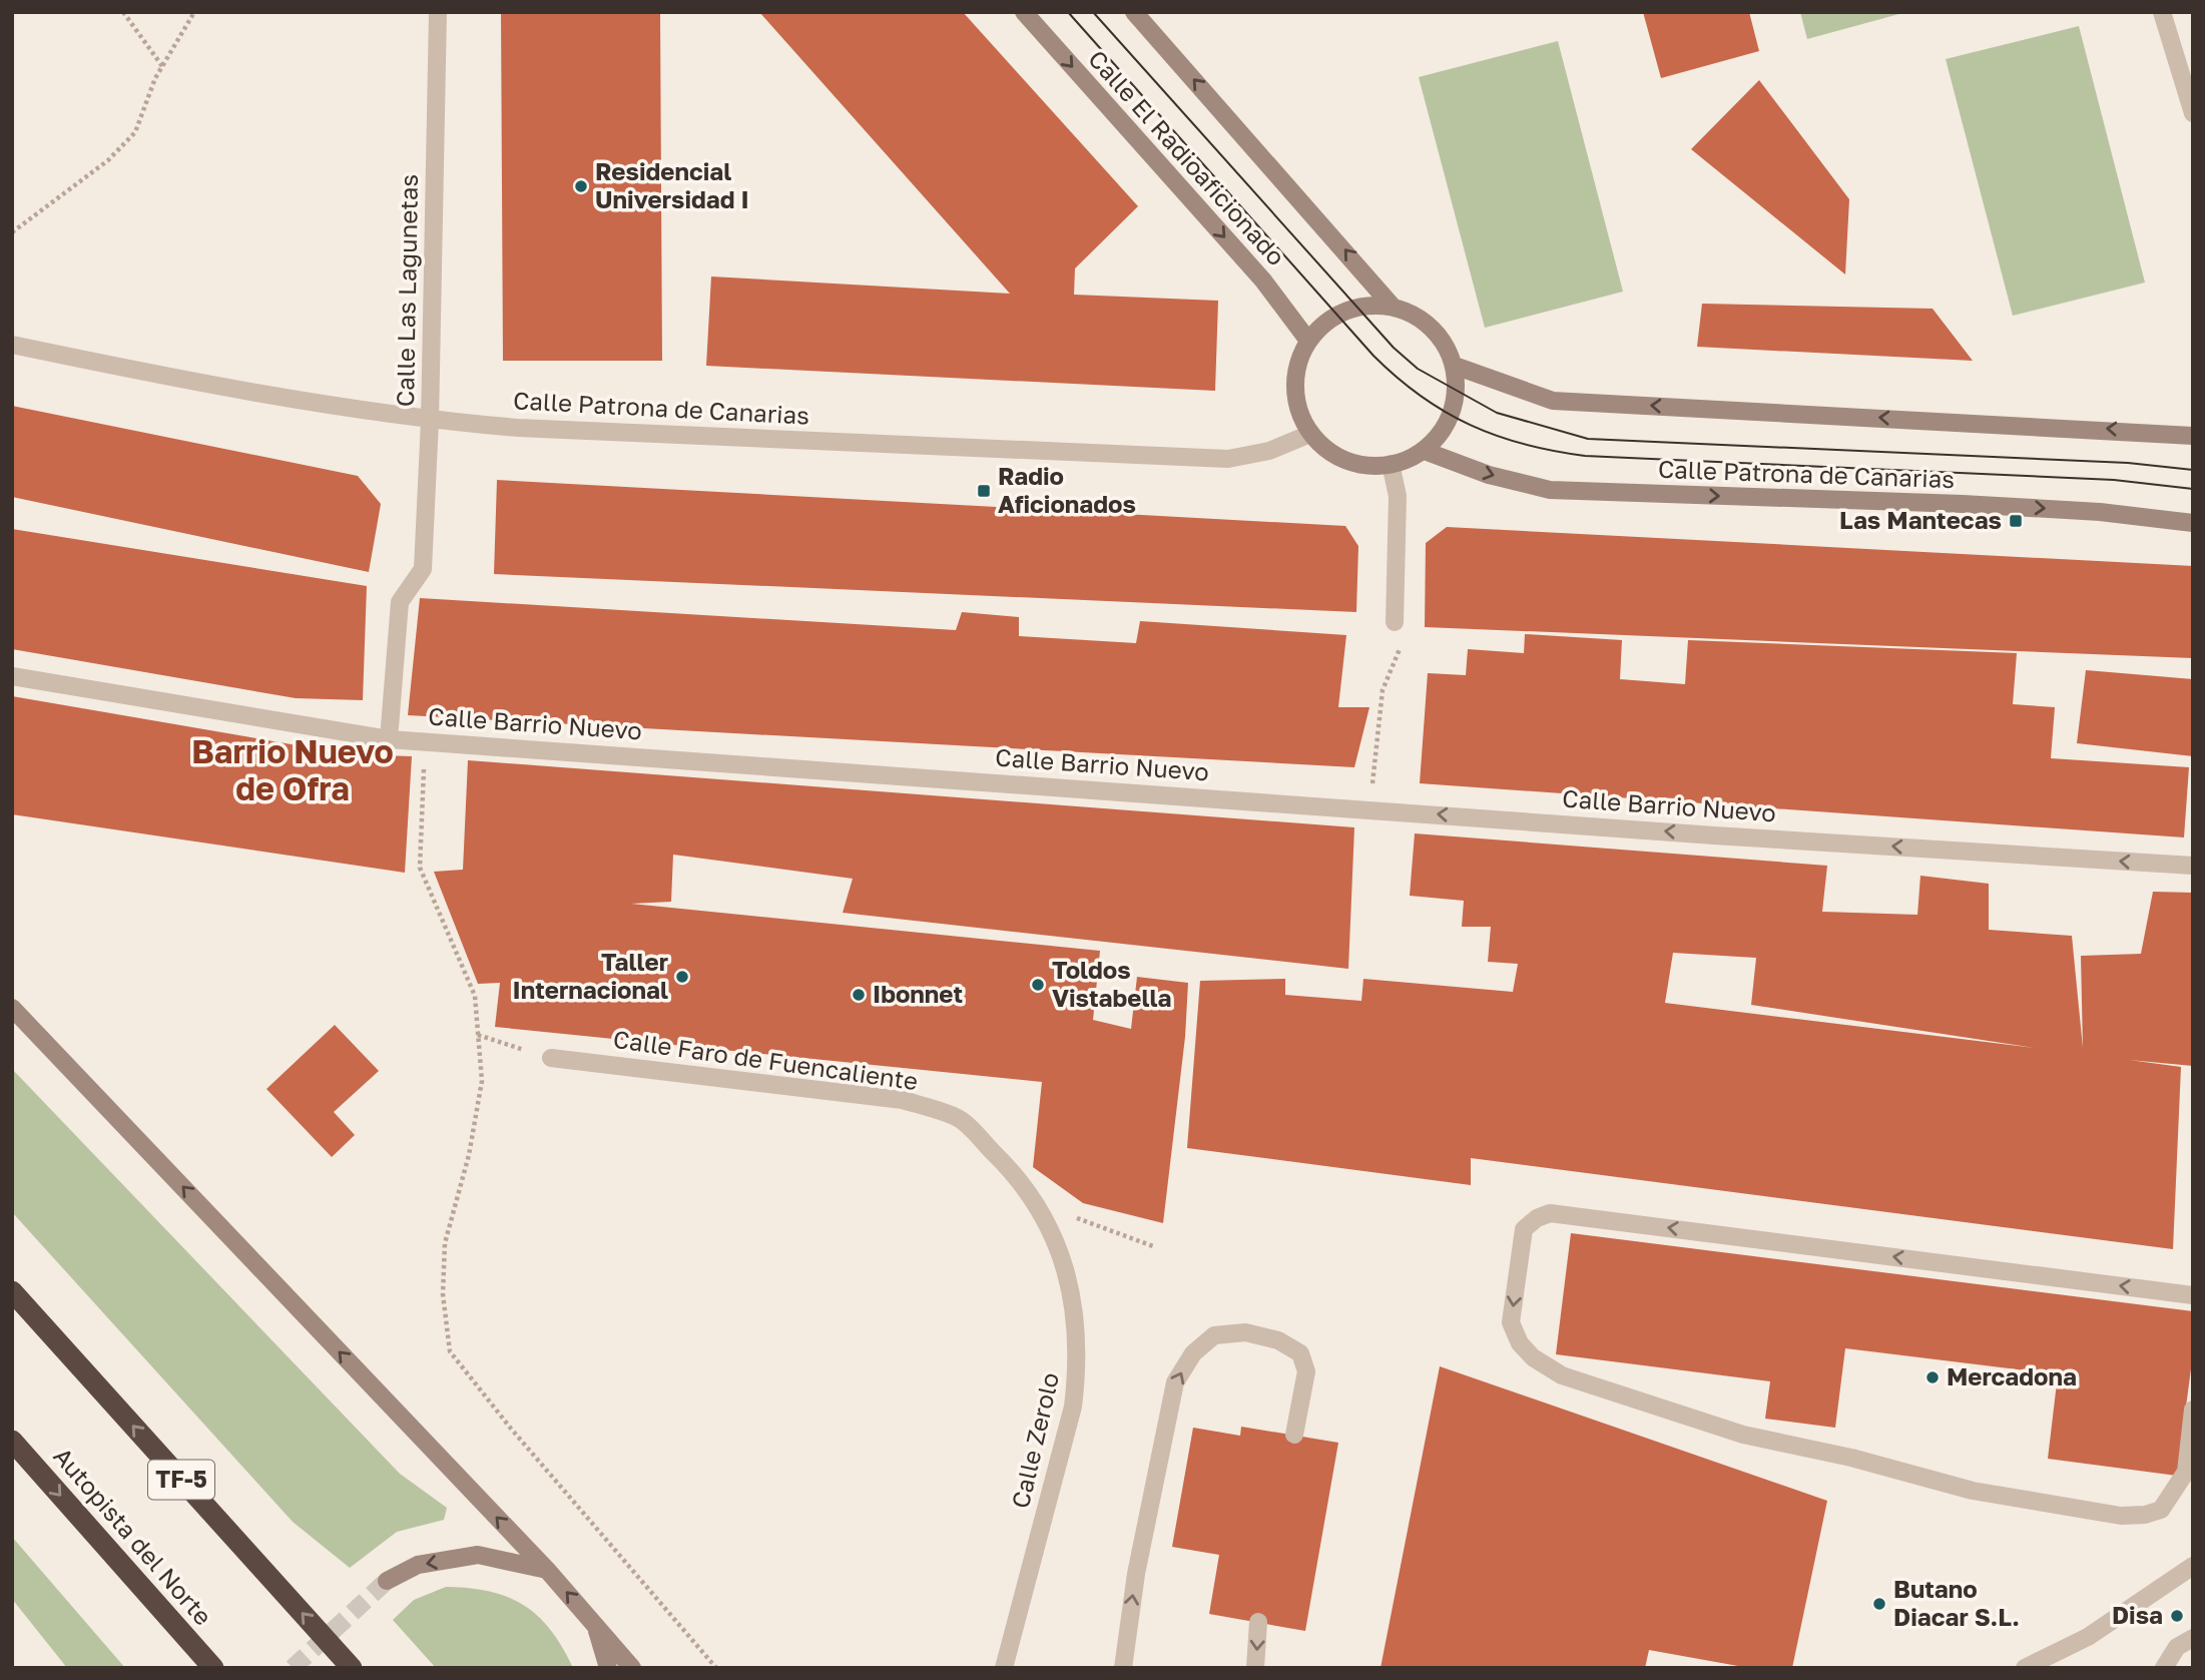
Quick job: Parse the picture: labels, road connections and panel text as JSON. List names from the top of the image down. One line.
{"streets":{"highway":["TF-5","Autopista del Norte"],"street":["Calle El Radioaficionado","Calle Las Lagunetas","Calle Patrona de Canarias","Calle Barrio Nuevo","Calle Faro de Fuencaliente","Calle Zerolo"]},"crossings":[["Calle El Radioaficionado","Calle Patrona de Canarias"],["Calle Las Lagunetas","Calle Patrona de Canarias"],["Calle Las Lagunetas","Calle Barrio Nuevo"],["Calle Faro de Fuencaliente","Calle Zerolo"]],"one_way":["Calle Barrio Nuevo"],"districts":["Barrio Nuevo de Ofra"],"places":{"other":["Residencial Universidad I","Taller Internacional","Toldos Vistabella","Ibonnet","Mercadona","Butano Diacar S.L.","Disa"],"transit":["Radio Aficionados","Las Mantecas"]}}
